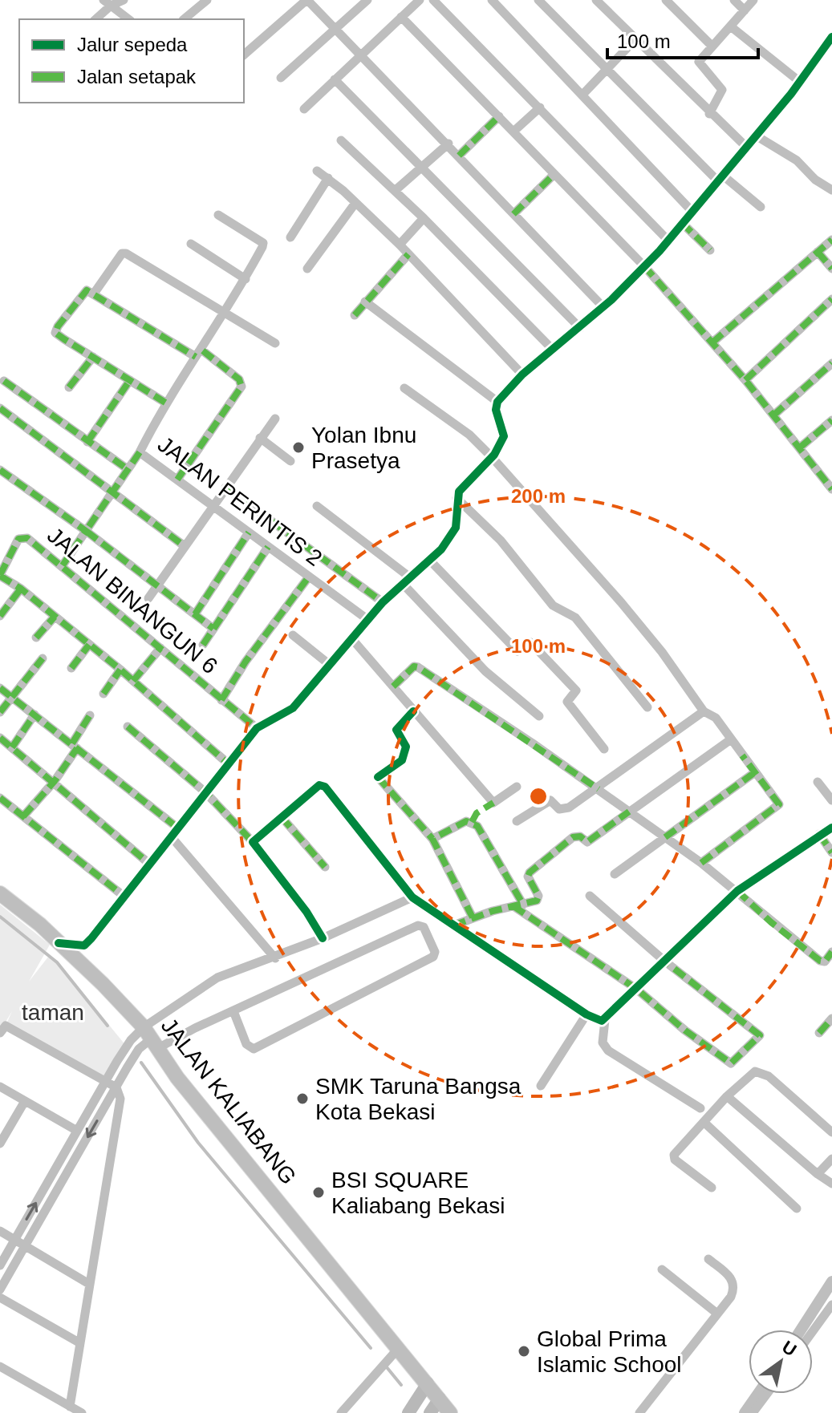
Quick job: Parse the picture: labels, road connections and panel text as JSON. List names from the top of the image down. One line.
{"streets":{"main road":["JALAN KALIABANG"],"street":["JALAN PERINTIS 2","JALAN BINANGUN 6"]},"parks":["taman"],"places":["Yolan Ibnu Prasetya","SMK Taruna Bangsa Kota Bekasi","BSI SQUARE Kaliabang Bekasi","Global Prima Islamic School"],"legend":["Jalur sepeda","Jalan setapak"],"scale_bar":"100 m","north":"top right","rings":["200 m","100 m"]}
